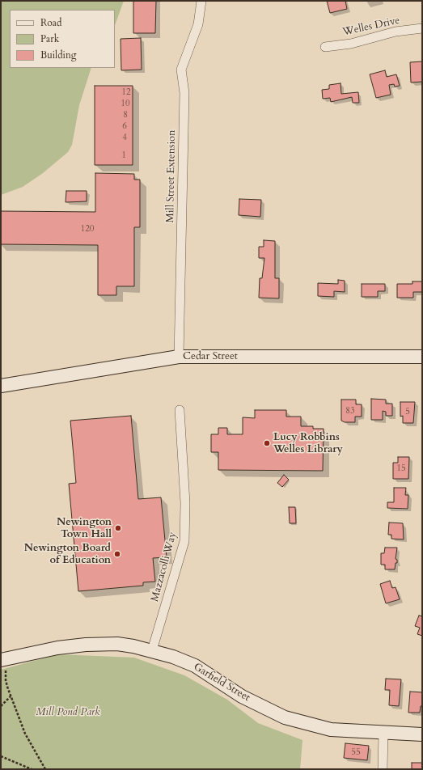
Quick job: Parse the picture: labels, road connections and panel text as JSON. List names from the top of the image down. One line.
{"streets":{"street":["Welles Drive","Mill Street Extension","Cedar Street","Mazzacolli Way","Garfield Street"]},"crossings":[["Mill Street Extension","Cedar Street"],["Mazzacolli Way","Garfield Street"]],"parks":["Mill Pond Park"],"places":["Lucy Robbins Welles Library","Newington Town Hall","Newington Board of Education"],"house_numbers":["12","10","8","6","4","1","120","83","5","15","55"],"legend":["Road","Park","Building"]}
